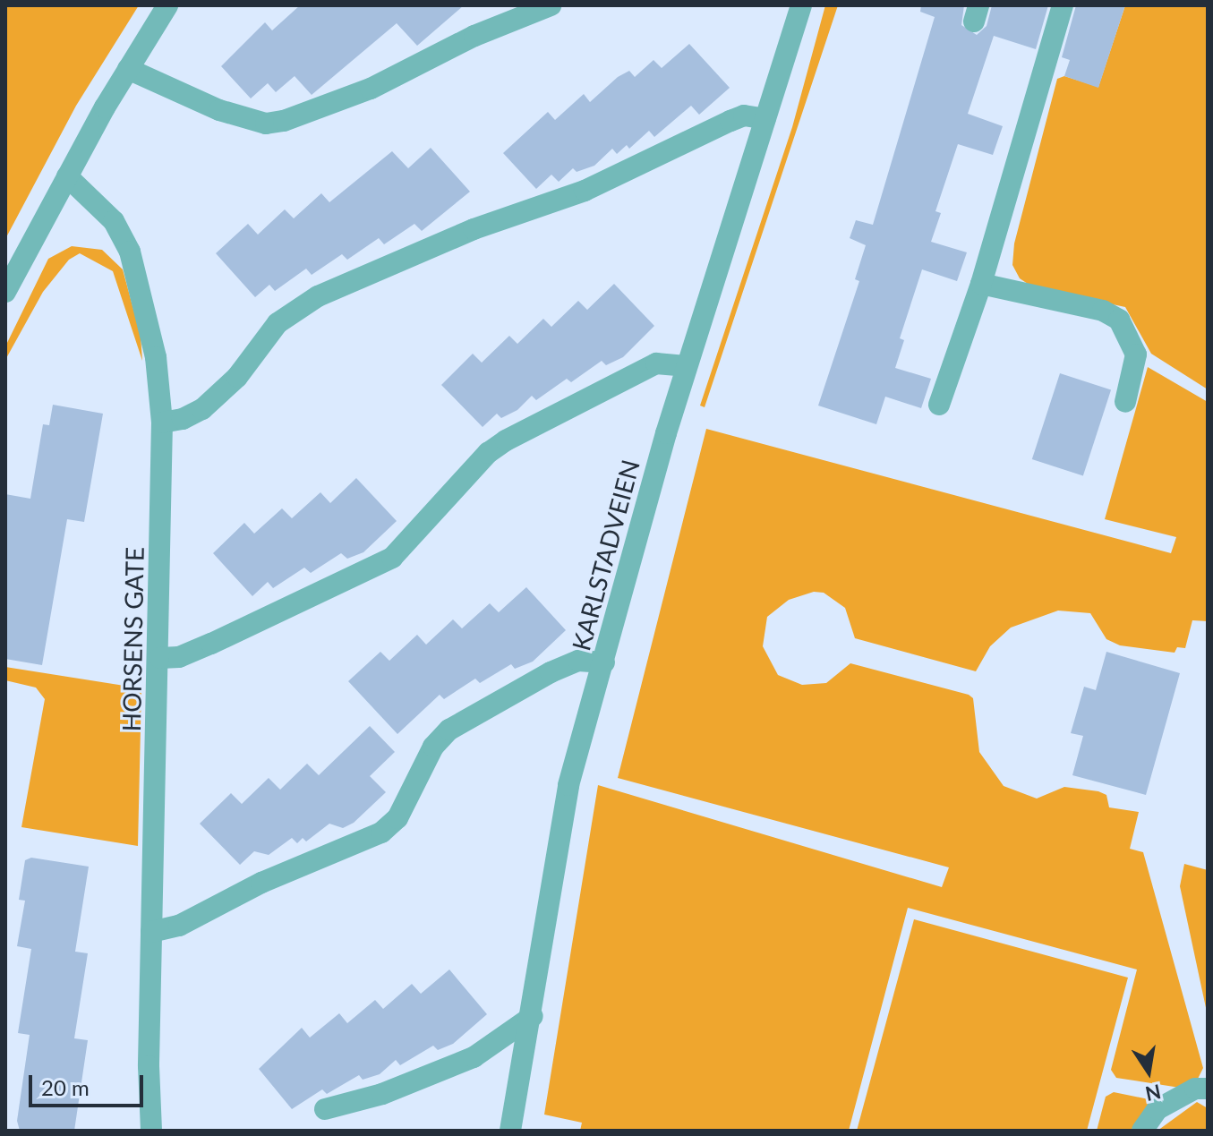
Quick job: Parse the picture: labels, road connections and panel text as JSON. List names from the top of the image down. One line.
{"streets":{"street":["KARLSTADVEIEN","HORSENS GATE"]},"scale_bar":"20 m","north":"bottom"}
